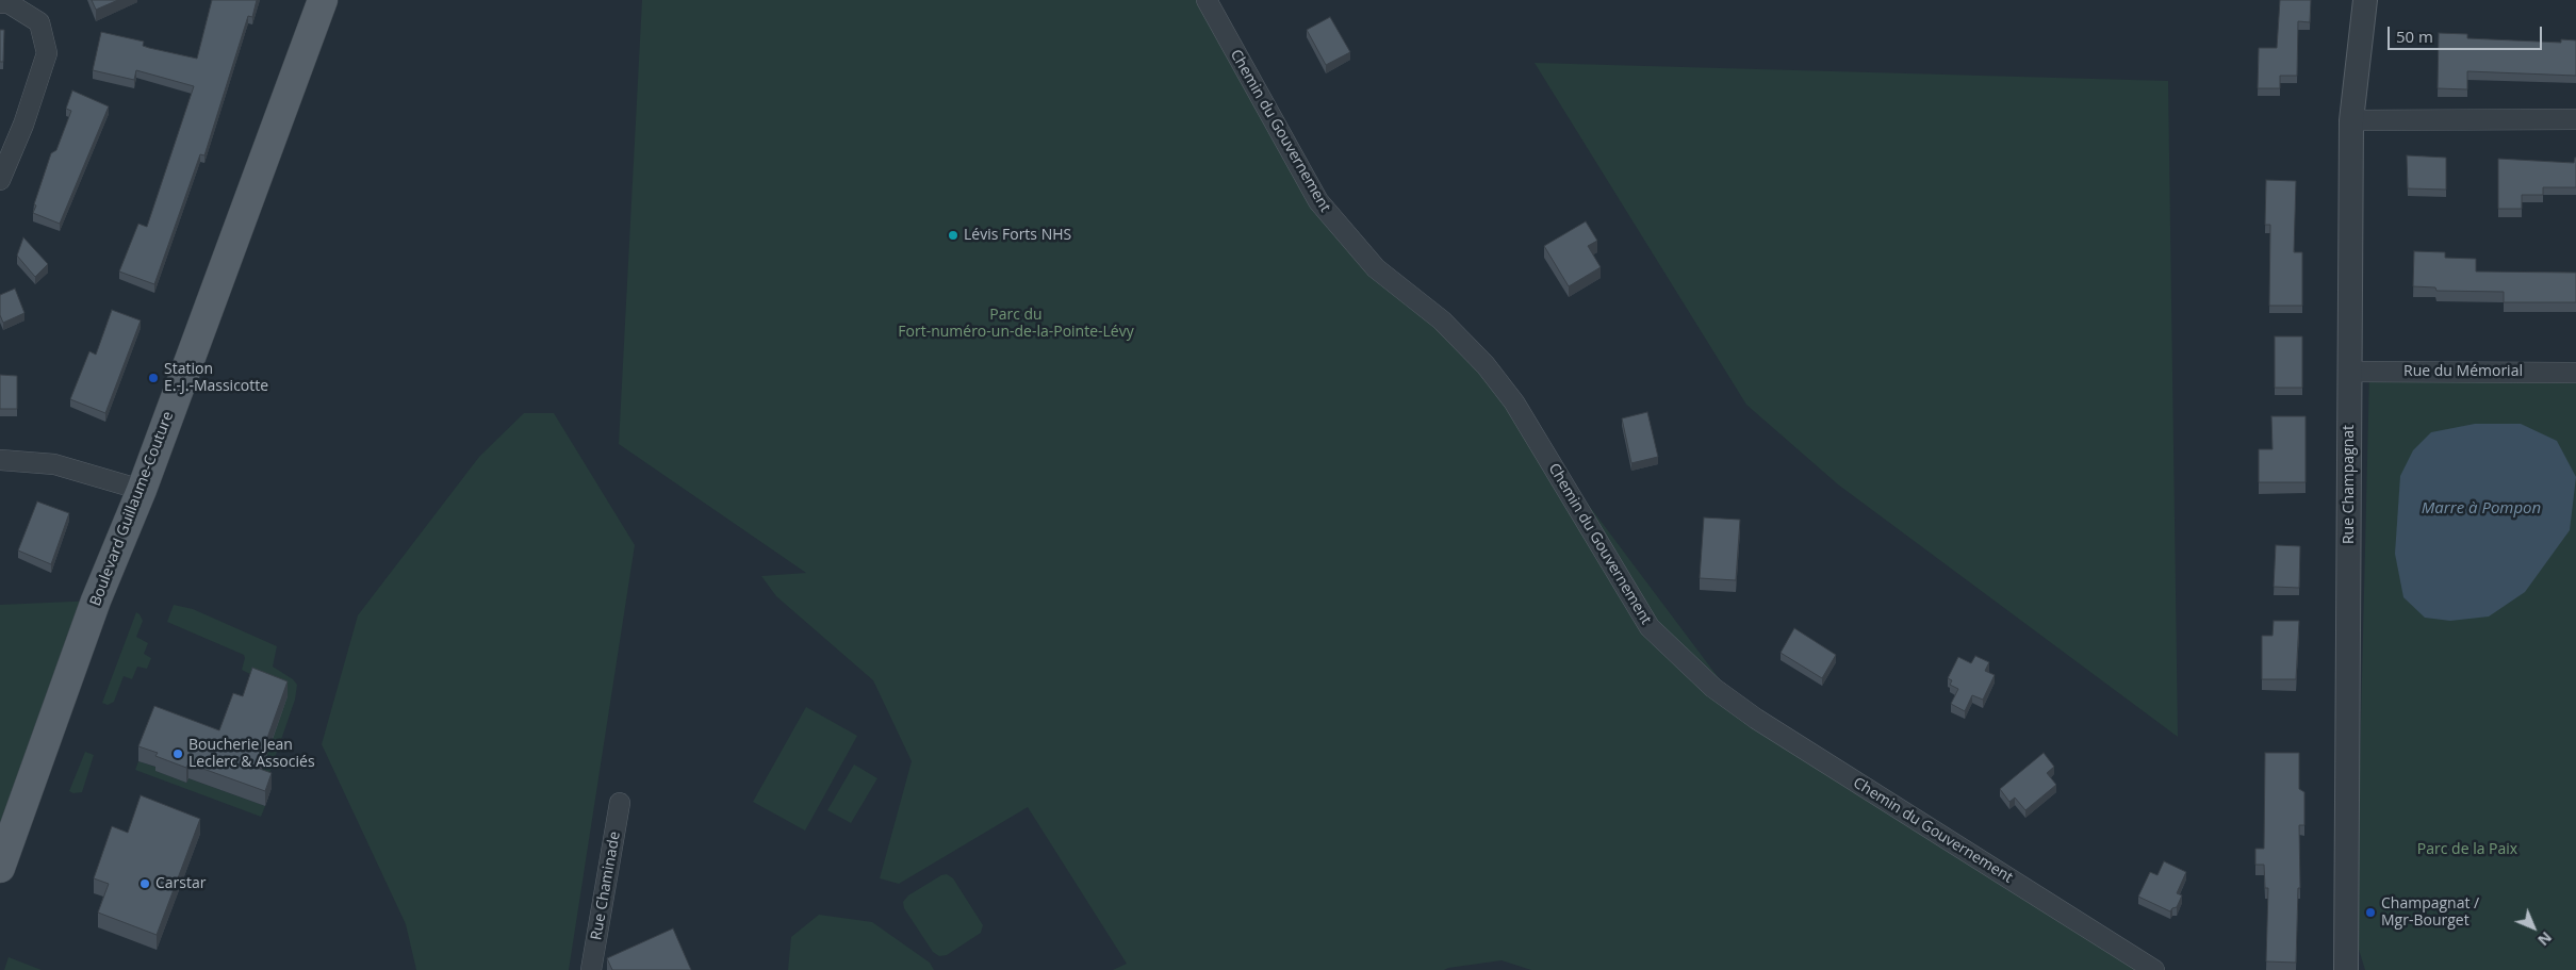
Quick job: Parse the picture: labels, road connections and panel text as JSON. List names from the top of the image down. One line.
{"streets":{"main road":["Boulevard Guillaume-Couture"],"street":["Chemin du Gouvernement","Rue du Mémorial","Rue Champagnat","Rue Chaminade"]},"crossings":[["Rue du Mémorial","Rue Champagnat"]],"water":["Marre à Pompon"],"parks":["Parc du Fort-numéro-un-de-la-Pointe-Lévy","Parc de la Paix"],"places":["Lévis Forts NHS","Station E.-J.-Massicotte","Boucherie Jean Leclerc & Associés","Carstar","Champagnat / Mgr-Bourget"],"scale_bar":"50 m","north":"bottom right"}
